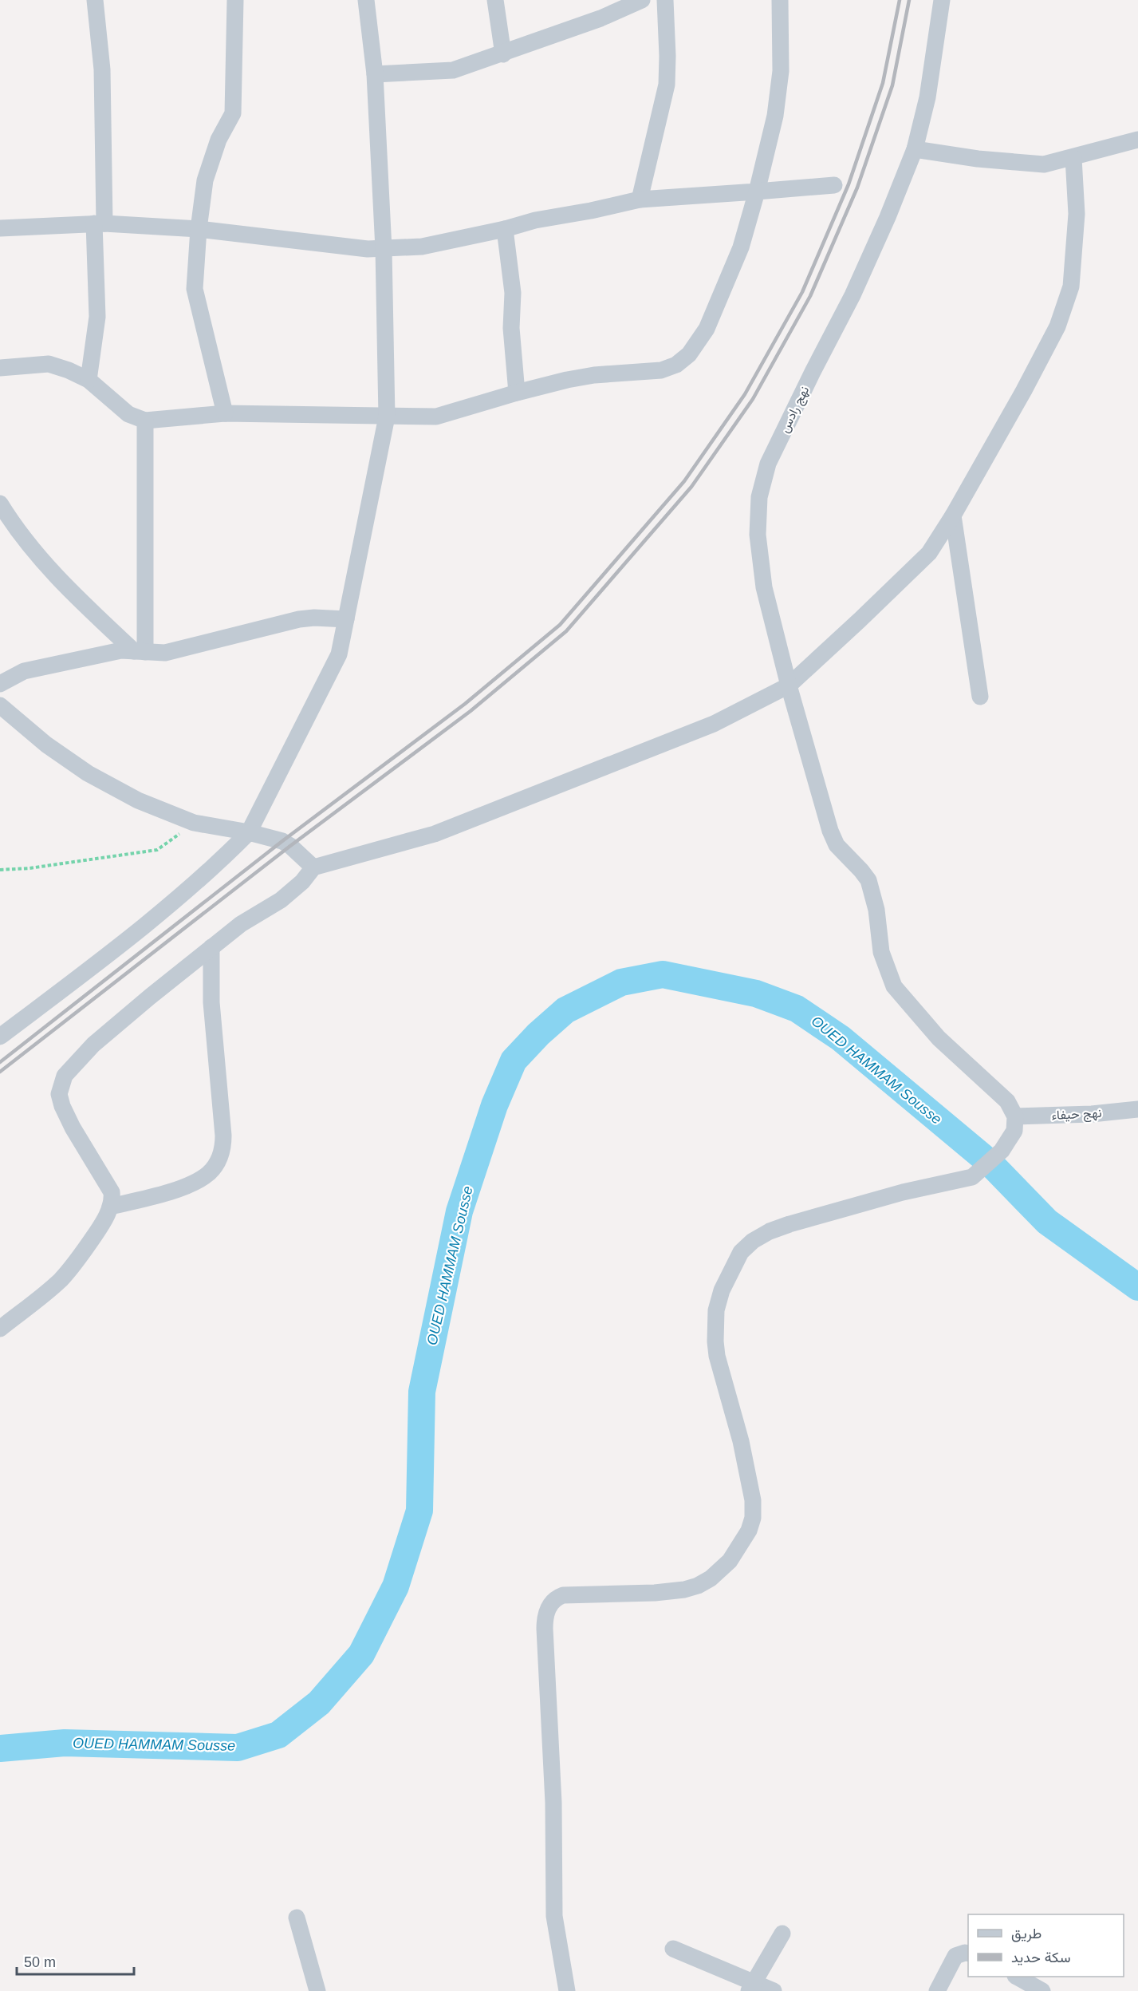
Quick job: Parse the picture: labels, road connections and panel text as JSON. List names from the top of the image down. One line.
{"streets":{"street":["نهج رادس","نهج حيفاء"]},"crossings":[["نهج رادس","نهج حيفاء"]],"water":["OUED HAMMAM Sousse"],"legend":["طريق","سكة حديد"],"scale_bar":"50 m"}
